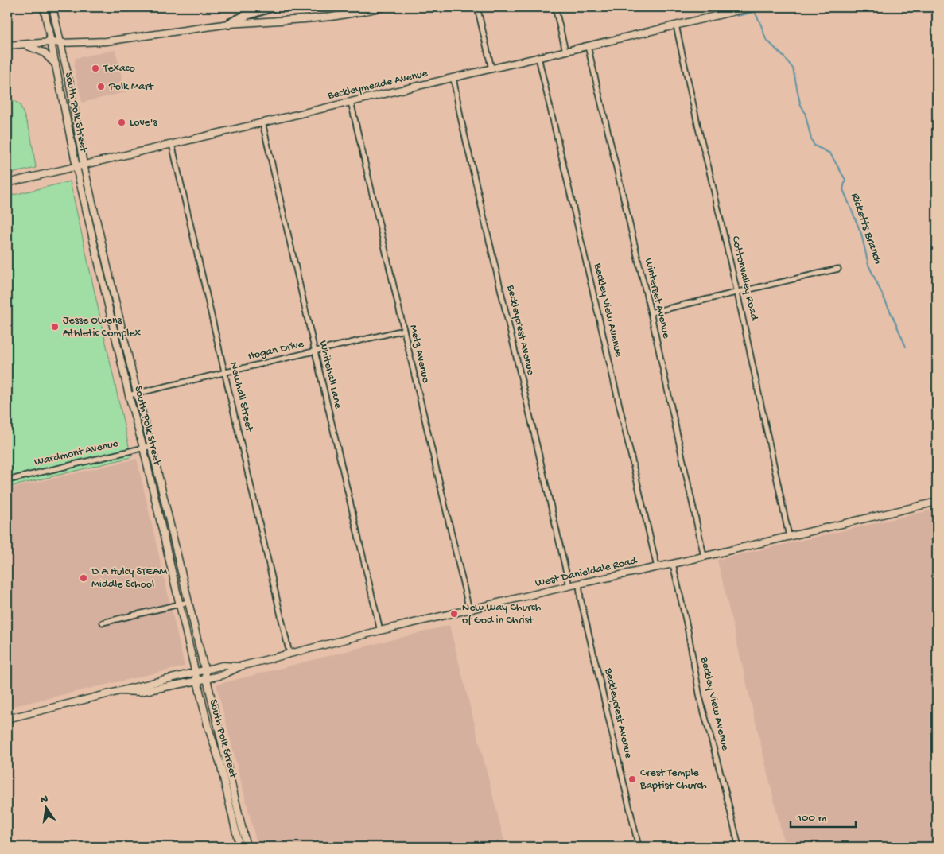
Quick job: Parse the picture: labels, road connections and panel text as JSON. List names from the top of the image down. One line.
{"streets":{"main road":["Beckleymeade Avenue","South Polk Street","West Danieldale Road"],"street":["Cottonvalley Road","Winterset Avenue","Beckley View Avenue","Beckleycrest Avenue","Hogan Drive","Metz Avenue","Whitehall Lane","Newhall Street","Wardmont Avenue"]},"crossings":[["Beckleymeade Avenue","South Polk Street"],["Beckleymeade Avenue","Cottonvalley Road"],["Beckleymeade Avenue","Winterset Avenue"],["Beckleymeade Avenue","Beckley View Avenue"],["Beckleymeade Avenue","Beckleycrest Avenue"],["Beckleymeade Avenue","Metz Avenue"],["Beckleymeade Avenue","Whitehall Lane"],["Beckleymeade Avenue","Newhall Street"],["South Polk Street","Hogan Drive"],["South Polk Street","Wardmont Avenue"],["South Polk Street","West Danieldale Road"],["Cottonvalley Road","West Danieldale Road"],["Winterset Avenue","West Danieldale Road"],["Beckley View Avenue","West Danieldale Road"],["Beckleycrest Avenue","West Danieldale Road"],["Hogan Drive","Metz Avenue"],["Hogan Drive","Whitehall Lane"],["Hogan Drive","Newhall Street"],["Metz Avenue","West Danieldale Road"],["Whitehall Lane","West Danieldale Road"],["Newhall Street","West Danieldale Road"]],"water":["Ricketts Branch"],"places":["Texaco","Polk Mart","Love's","Jesse Owens Athletic Complex","D A Hulcy STEAM Middle School","New Way Church of God in Christ","Crest Temple Baptist Church"],"scale_bar":"100 m","north":"top"}
